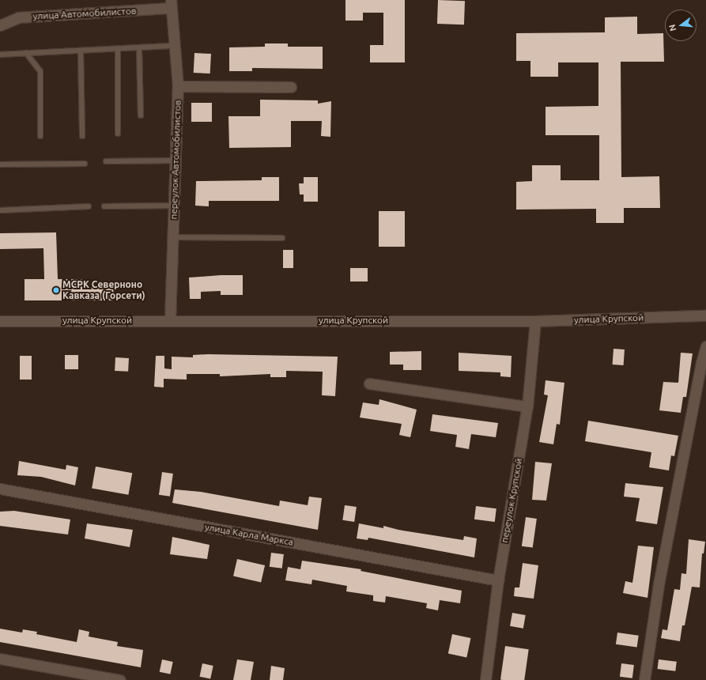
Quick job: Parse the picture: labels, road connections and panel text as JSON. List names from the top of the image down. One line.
{"streets":{"street":["улица Автомобилистов","переулок Автомобилистов","улица Крупской","переулок Крупской","улица Карла Маркса"]},"crossings":[["улица Автомобилистов","переулок Автомобилистов"],["переулок Автомобилистов","улица Крупской"],["улица Крупской","переулок Крупской"],["переулок Крупской","улица Карла Маркса"]],"places":["МСРК Северноно Кавказа (Горсети)"],"north":"left"}
